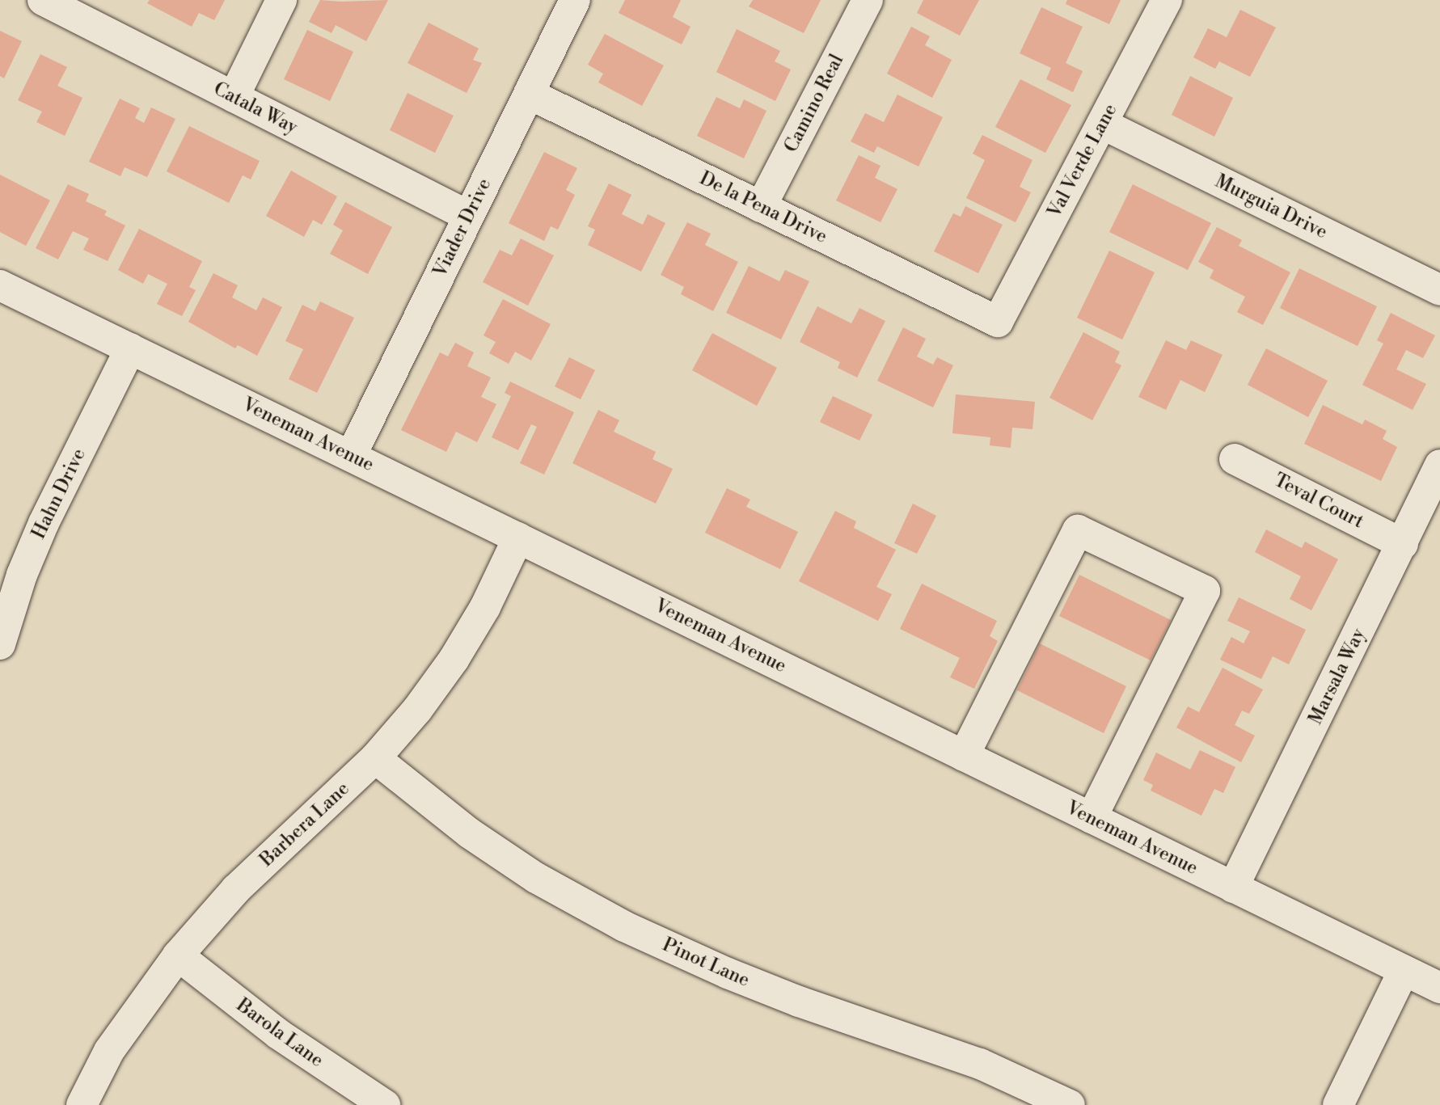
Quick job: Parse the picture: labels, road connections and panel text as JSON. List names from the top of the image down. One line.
{"streets":{"street":["Camino Real","Catala Way","Val Verde Lane","Murguia Drive","De la Pena Drive","Viader Drive","Veneman Avenue","Hahn Drive","Teval Court","Marsala Way","Barbera Lane","Pinot Lane","Barola Lane"]},"crossings":[["Camino Real","De la Pena Drive"],["Catala Way","Viader Drive"],["Val Verde Lane","Murguia Drive"],["Val Verde Lane","De la Pena Drive"],["De la Pena Drive","Viader Drive"],["Viader Drive","Veneman Avenue"],["Veneman Avenue","Hahn Drive"],["Veneman Avenue","Marsala Way"],["Veneman Avenue","Barbera Lane"],["Teval Court","Marsala Way"],["Barbera Lane","Pinot Lane"],["Barbera Lane","Barola Lane"]]}
